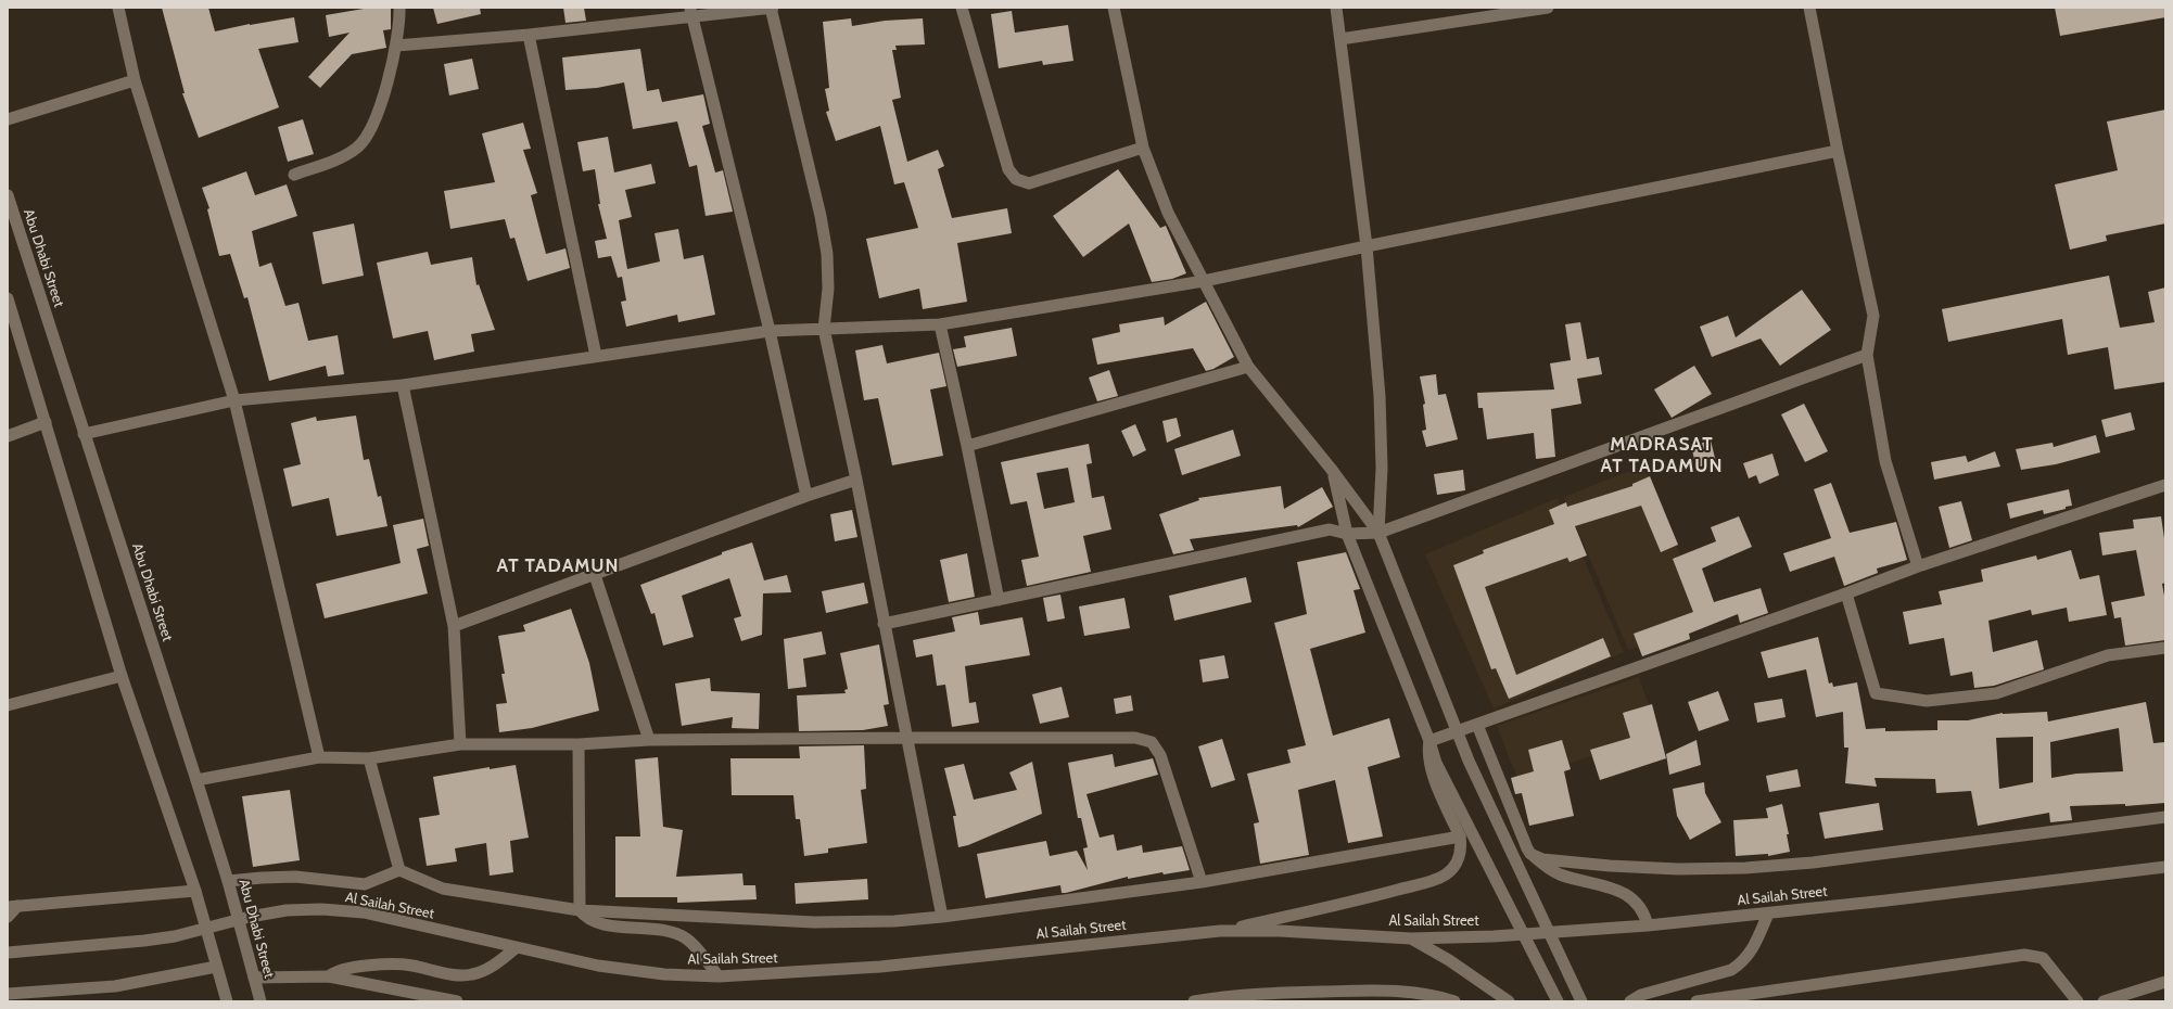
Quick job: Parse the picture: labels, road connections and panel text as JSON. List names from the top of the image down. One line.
{"streets":{"street":["Abu Dhabi Street","Al Sailah Street"]},"districts":["MADRASAT AT TADAMUN","AT TADAMUN"]}
